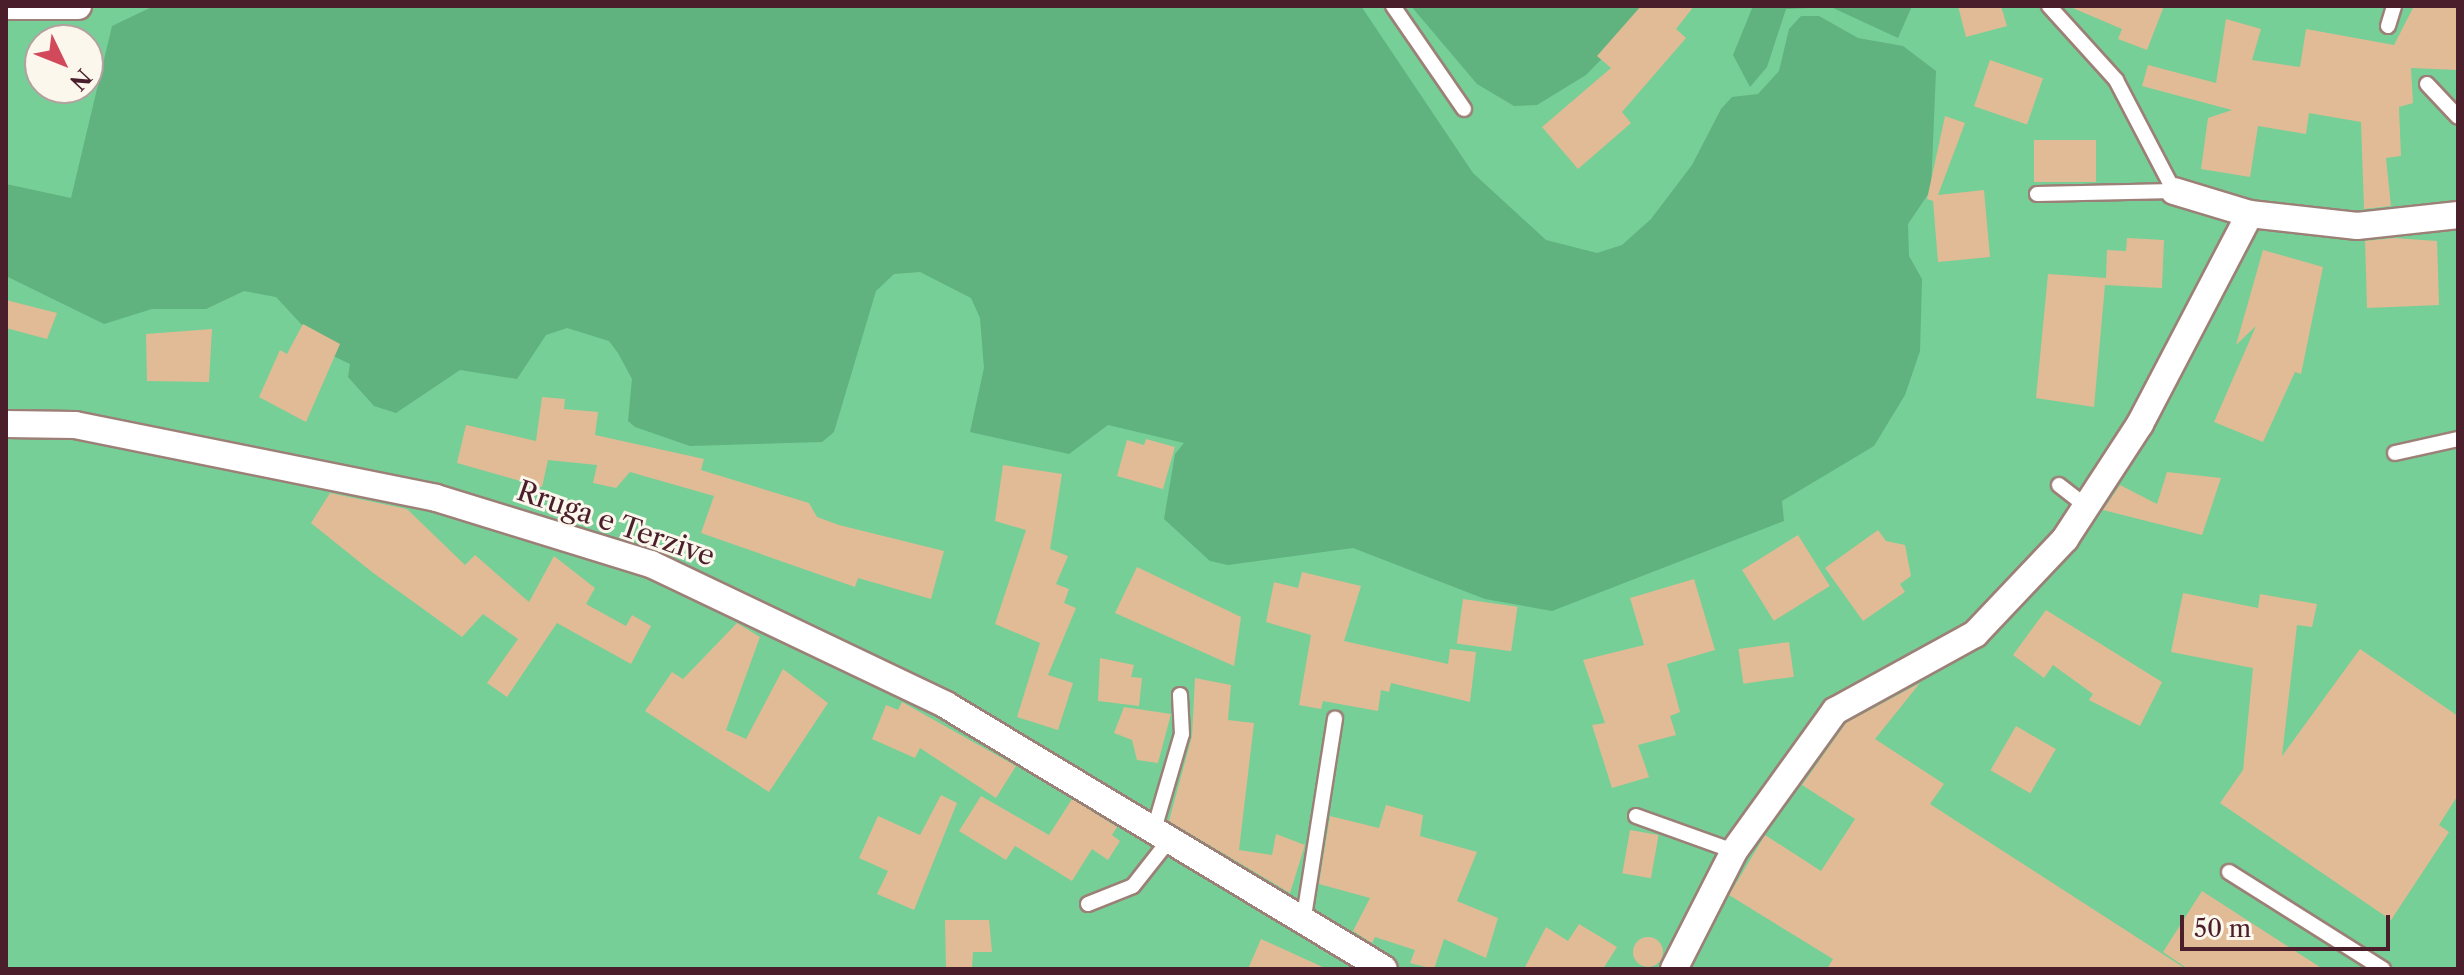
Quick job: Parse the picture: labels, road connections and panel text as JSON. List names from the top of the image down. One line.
{"streets":{"street":["Rruga e Terzive"]},"scale_bar":"50 m","north":"bottom right"}
